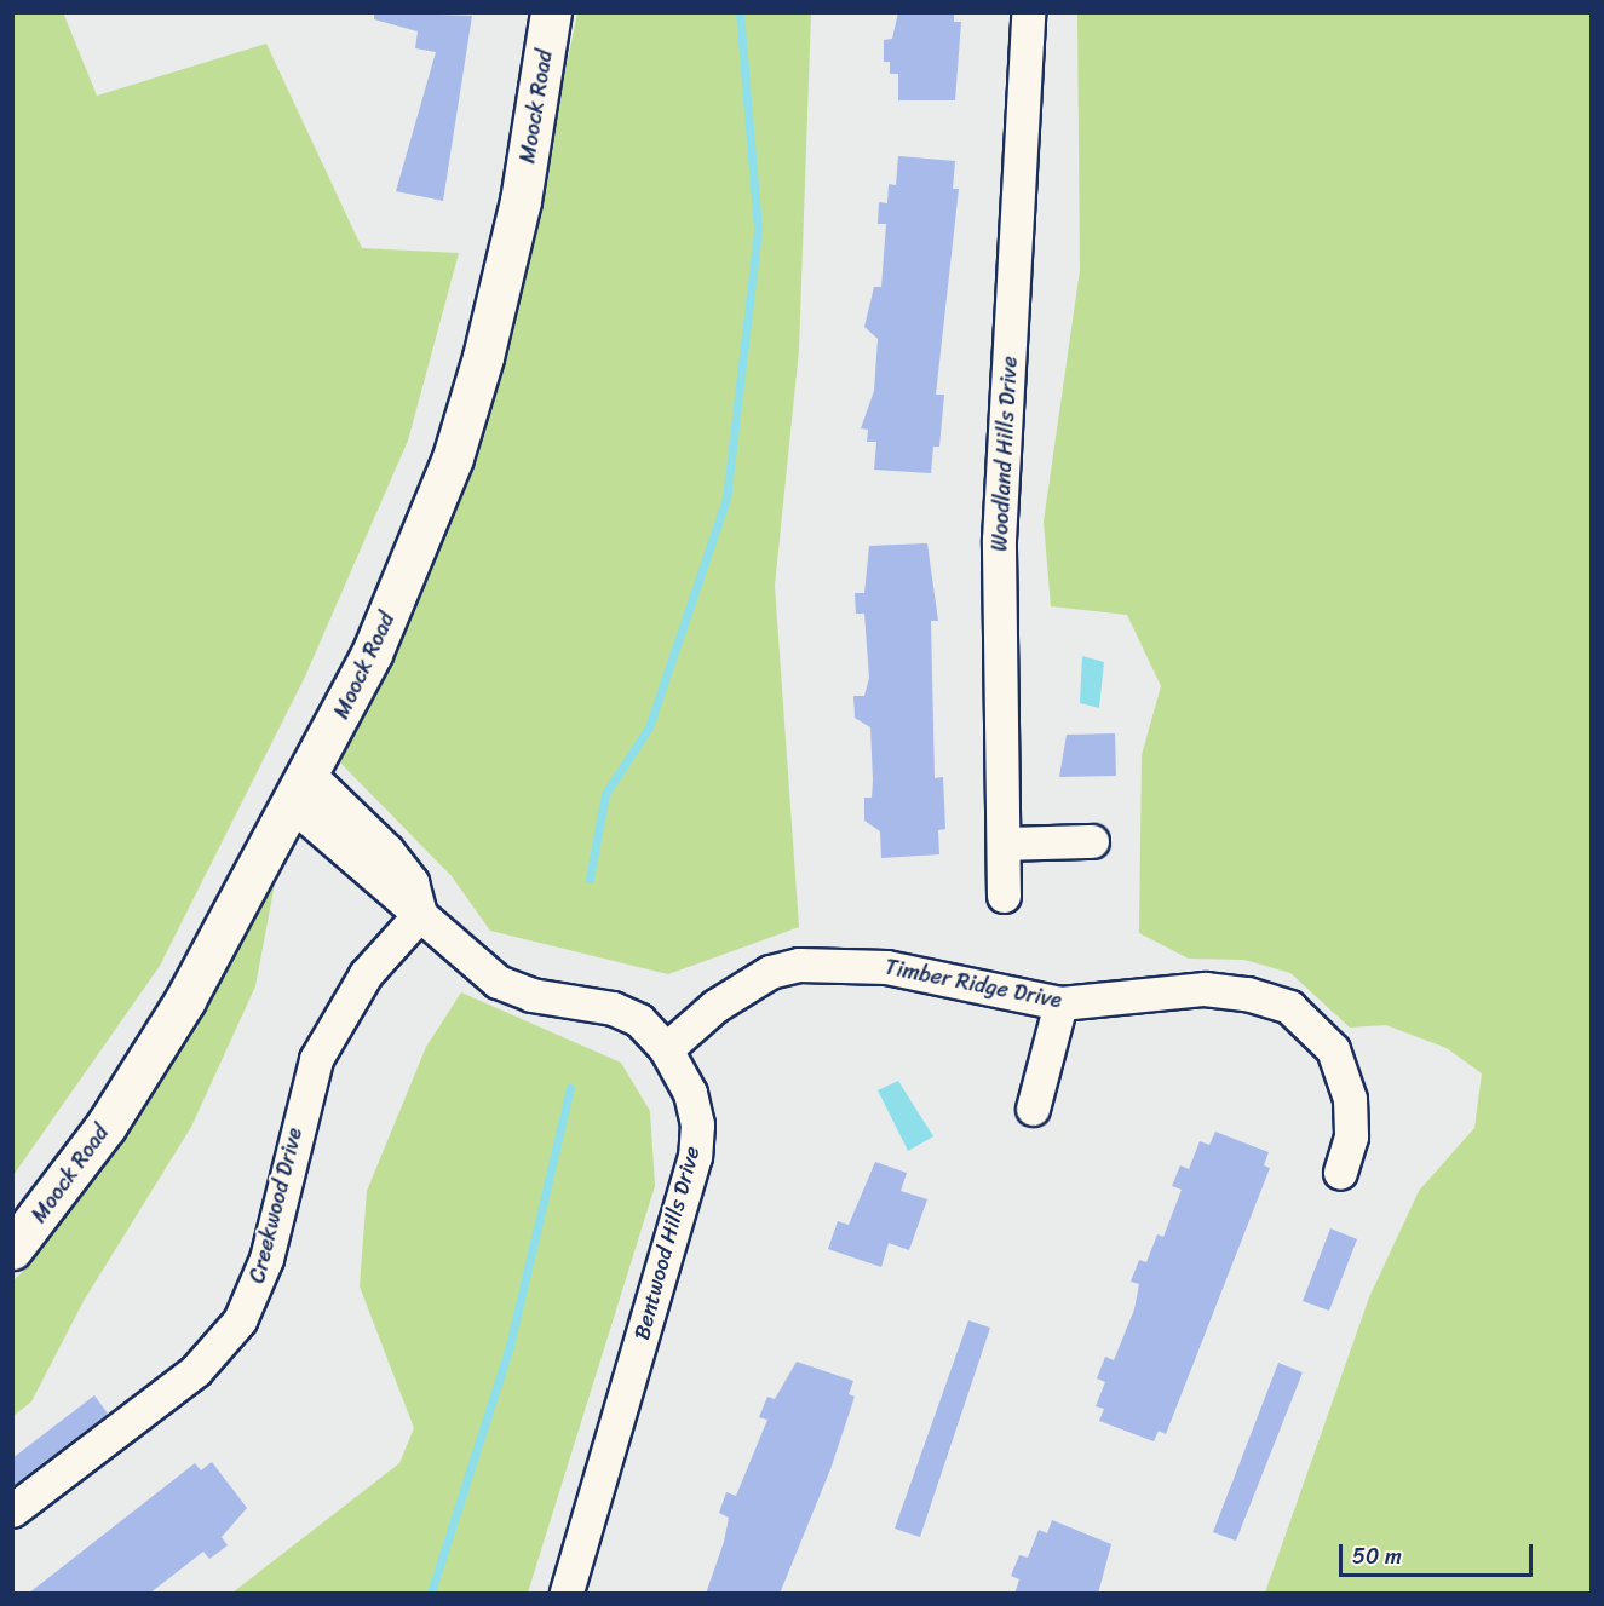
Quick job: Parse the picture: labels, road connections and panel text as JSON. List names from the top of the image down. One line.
{"streets":{"main road":["Moock Road"],"street":["Woodland Hills Drive","Timber Ridge Drive","Creekwood Drive","Bentwood Hills Drive"]},"crossings":[["Moock Road","Bentwood Hills Drive"],["Timber Ridge Drive","Bentwood Hills Drive"],["Creekwood Drive","Bentwood Hills Drive"]],"scale_bar":"50 m"}
